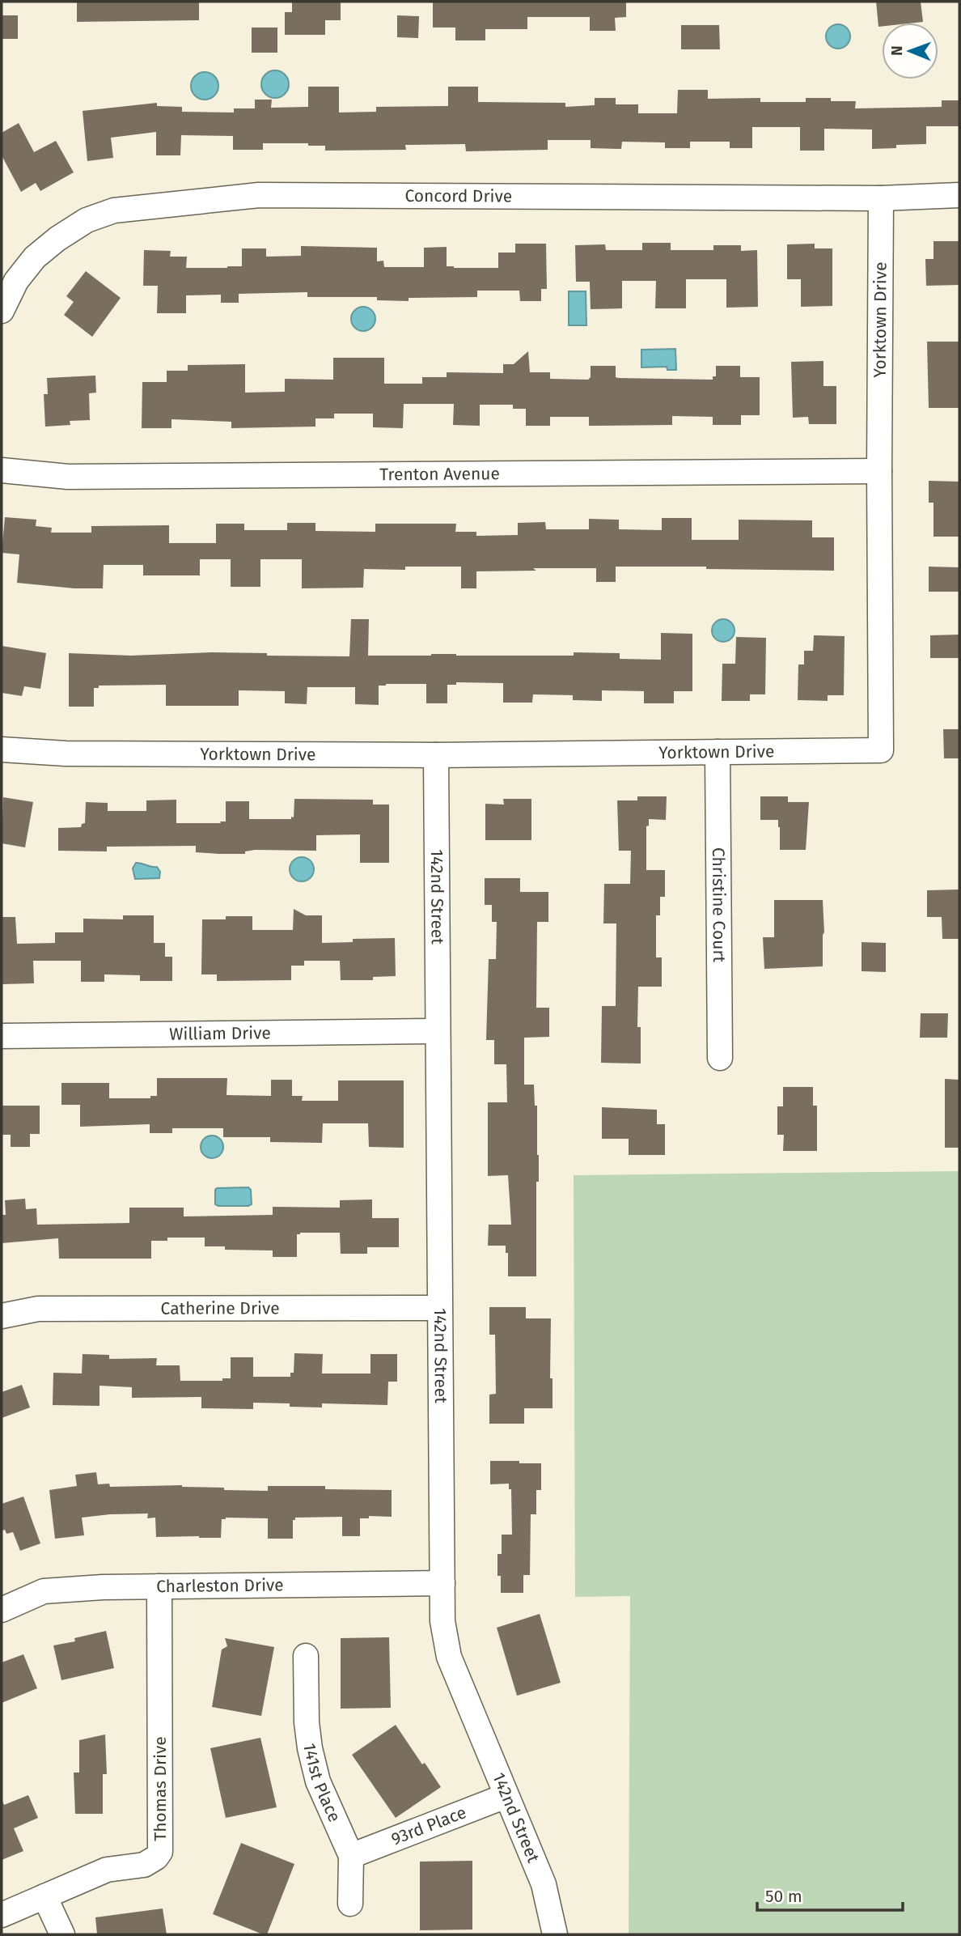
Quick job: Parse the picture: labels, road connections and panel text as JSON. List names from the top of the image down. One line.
{"streets":{"street":["Concord Drive","Yorktown Drive","Trenton Avenue","142nd Street","Christine Court","William Drive","Catherine Drive","Charleston Drive","141st Place","Thomas Drive","93rd Place"]},"crossings":[["Concord Drive","Yorktown Drive"],["Yorktown Drive","Trenton Avenue"],["Yorktown Drive","142nd Street"],["Yorktown Drive","Christine Court"],["142nd Street","William Drive"],["142nd Street","Catherine Drive"],["142nd Street","Charleston Drive"],["142nd Street","93rd Place"],["Charleston Drive","Thomas Drive"],["141st Place","93rd Place"]],"scale_bar":"50 m","north":"left"}
